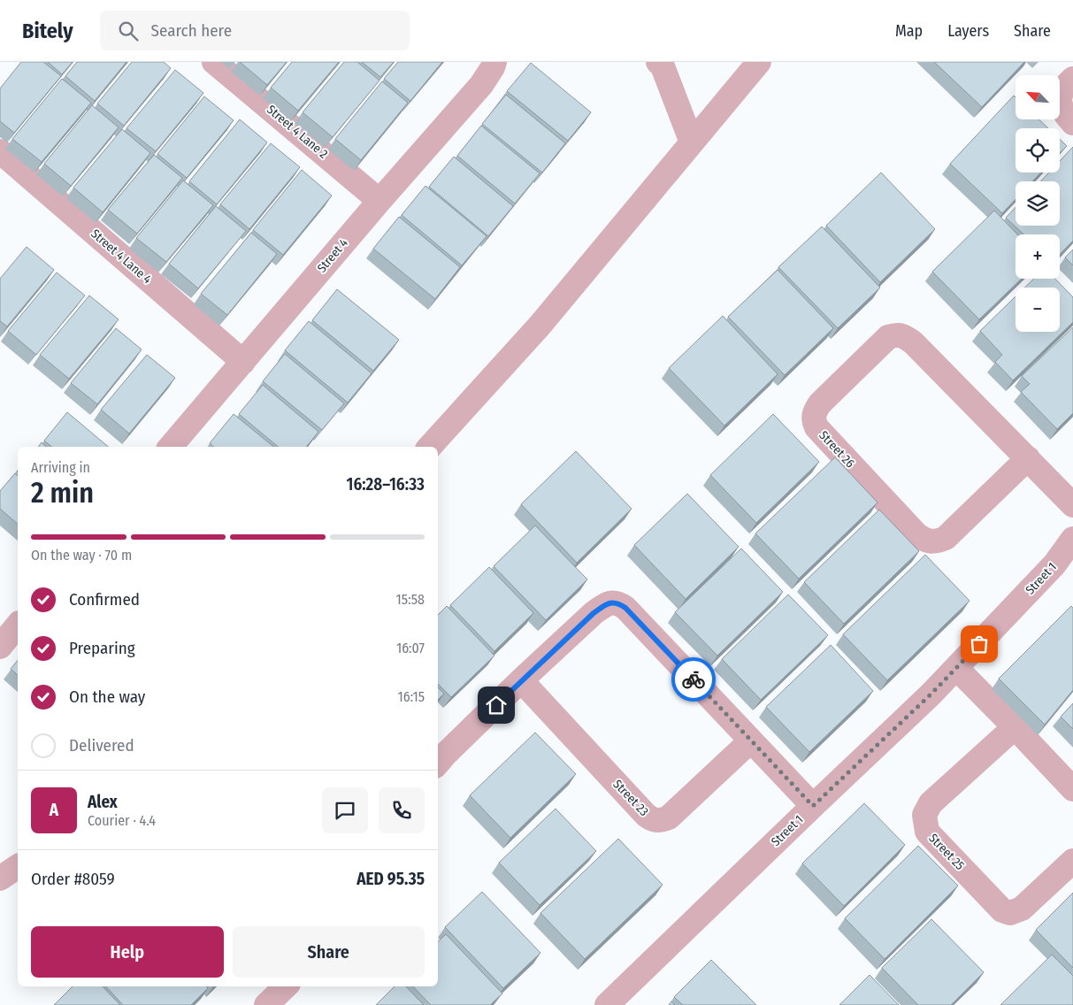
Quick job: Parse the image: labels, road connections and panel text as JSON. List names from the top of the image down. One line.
{"streets":{"street":["Street 4 Lane 2","Street 4","Street 4 Lane 4","Street 26","Street 1","Street 23","Street 25"]},"crossings":[["Street 4 Lane 2","Street 4"],["Street 4","Street 4 Lane 4"]],"north":"top left","page":{"header":"Bitely","search":"Search here","nav":["Map","Layers","Share"],"map_buttons":["+","−"],"heading":["2 min","Arriving in","16:28–16:33"],"panel":["Alex","Courier · 4.4","Order #8059","AED 95.35"],"bar":"On the way · 70 m","list":[["Confirmed","15:58"],["Preparing","16:07"],["On the way","16:15"],"Delivered"],"round":"A","buttons":["Help","Share"]}}
